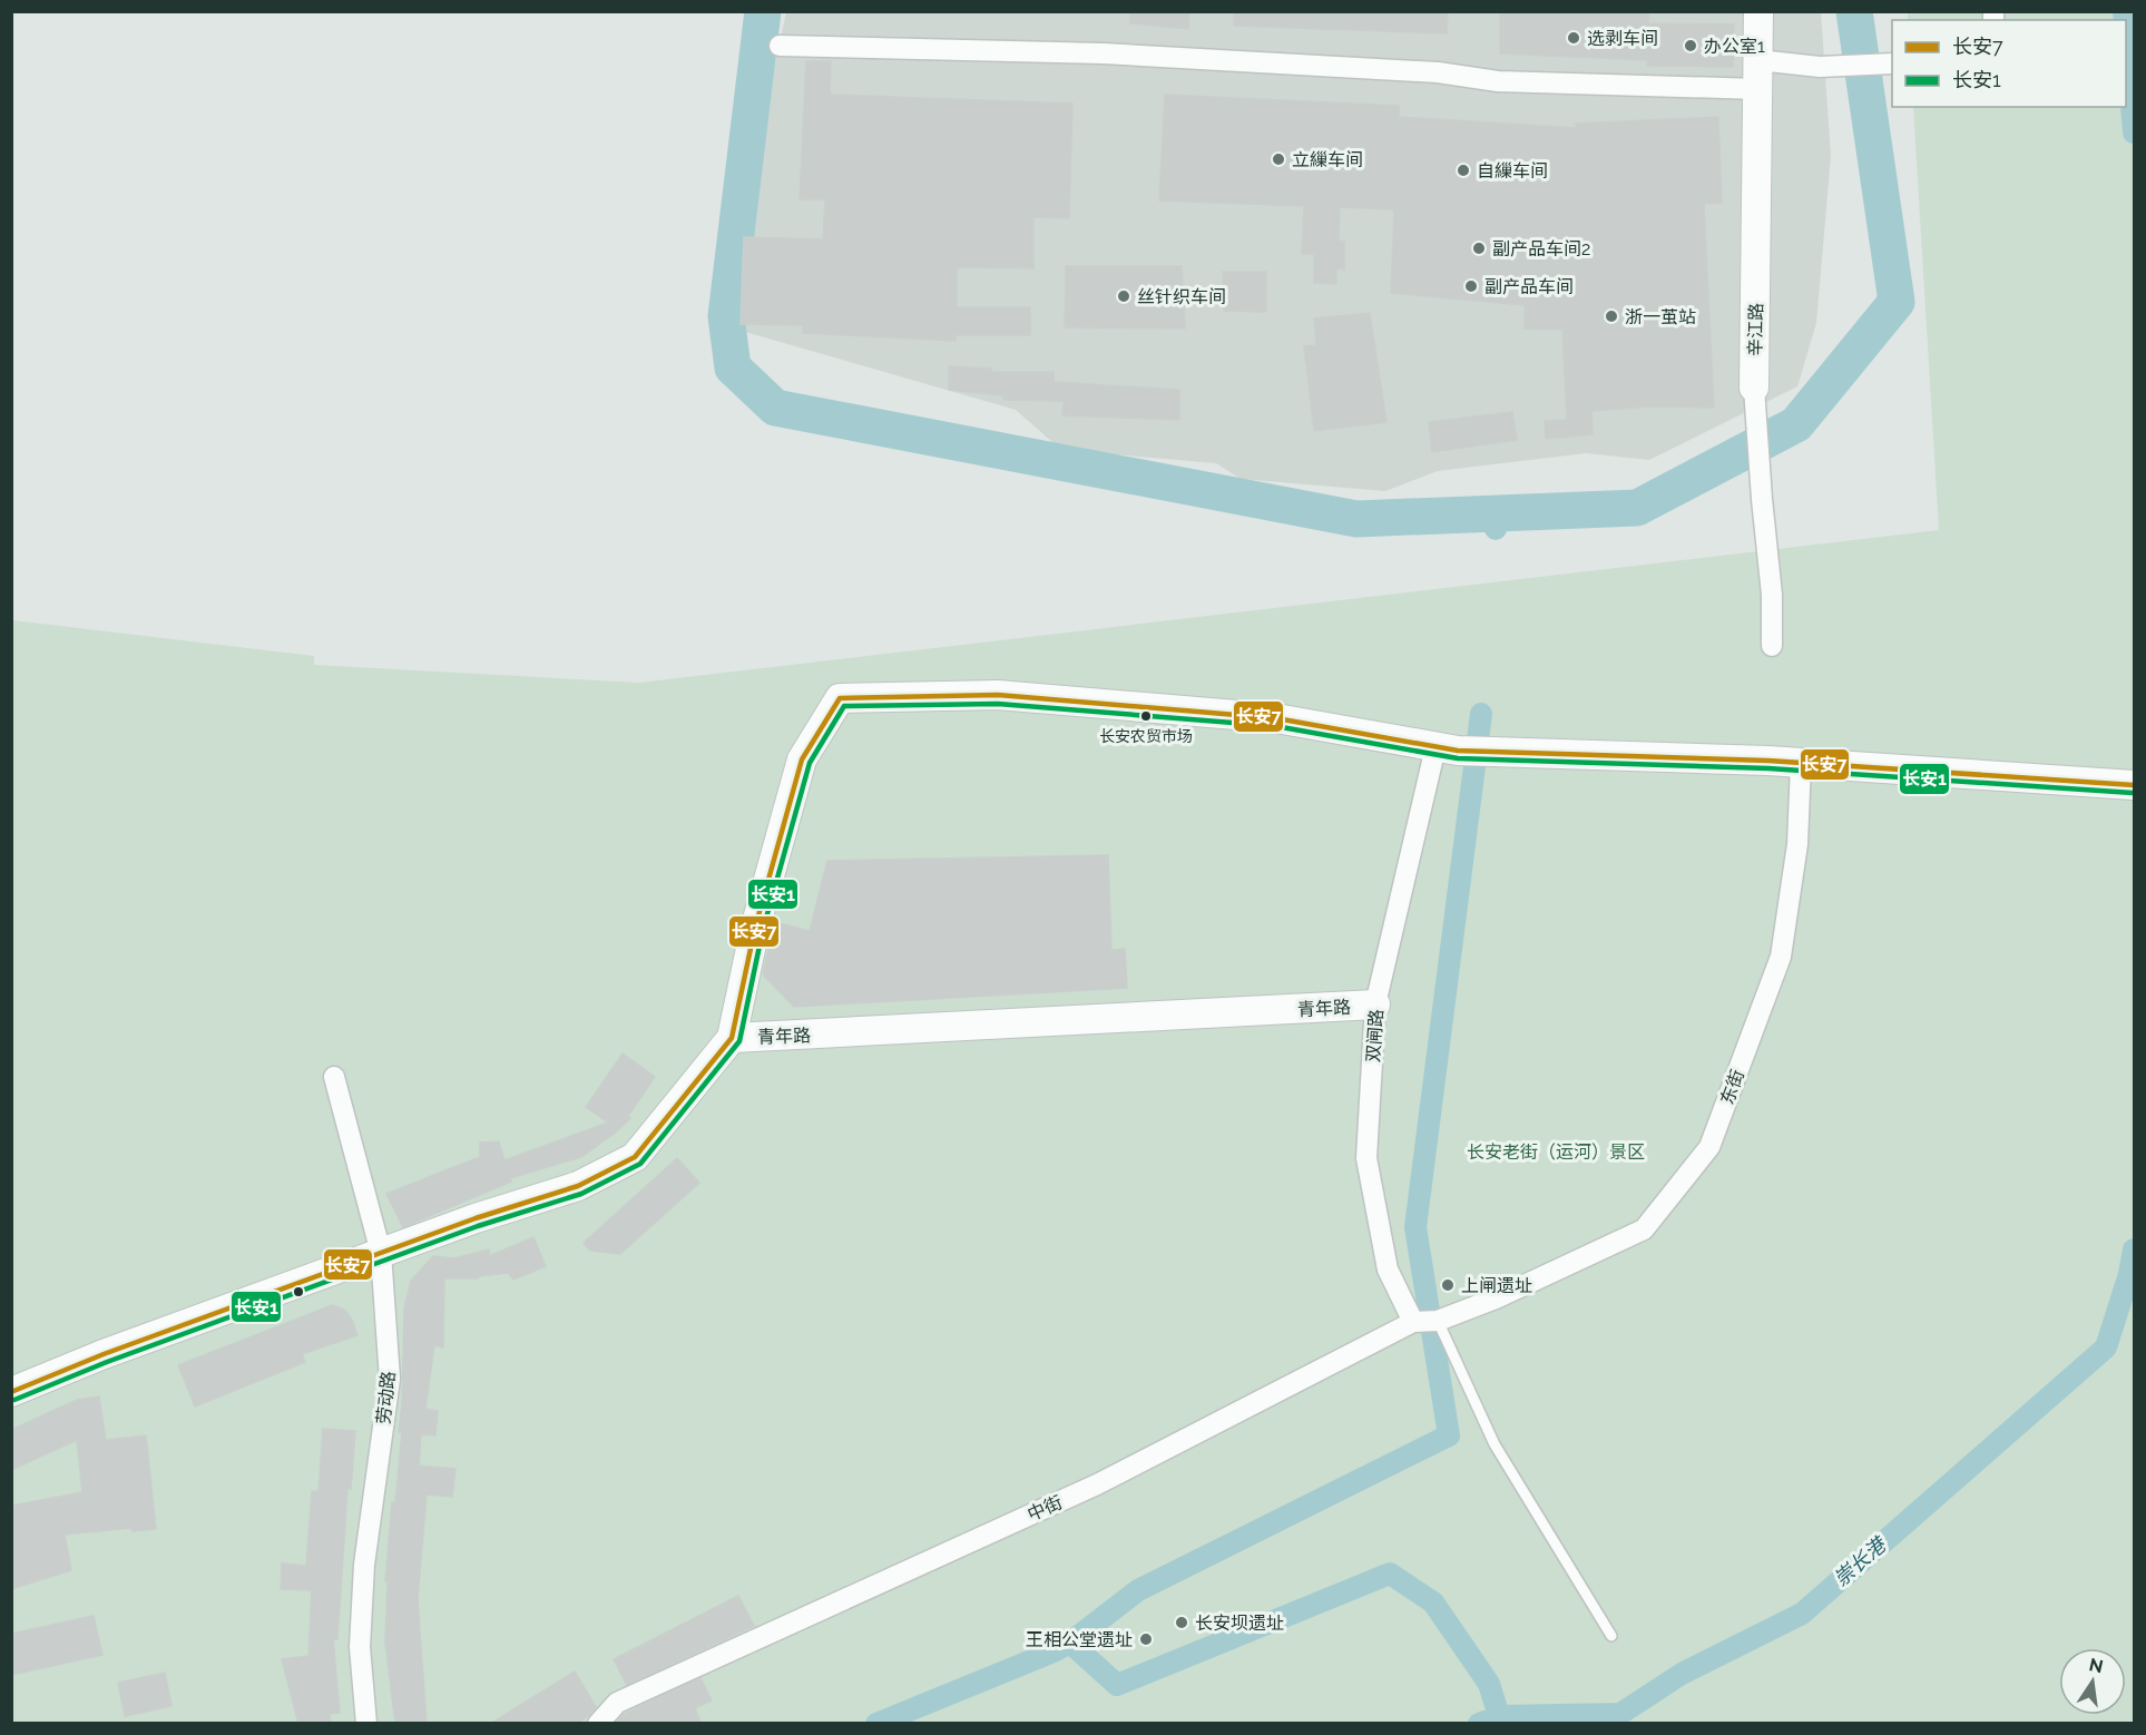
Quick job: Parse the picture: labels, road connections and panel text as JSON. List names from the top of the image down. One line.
{"streets":{"street":["辛江路","青年路","双闸路","东街","劳动路","中街"]},"crossings":[["青年路","双闸路"],["青年路","劳动路"],["双闸路","中街"],["东街","中街"]],"water":["崇长港"],"parks":["长安老街（运河）景区"],"places":["选剥车间","办公室1","立繅车间","自繅车间","副产品车间2","副产品车间","丝针织车间","浙一茧站","长安农贸市场","上闸遗址","长安坝遗址","王相公堂遗址"],"lines":["transit line 长安7","transit line 长安1"],"legend":["长安7","长安1"],"north":"top"}
